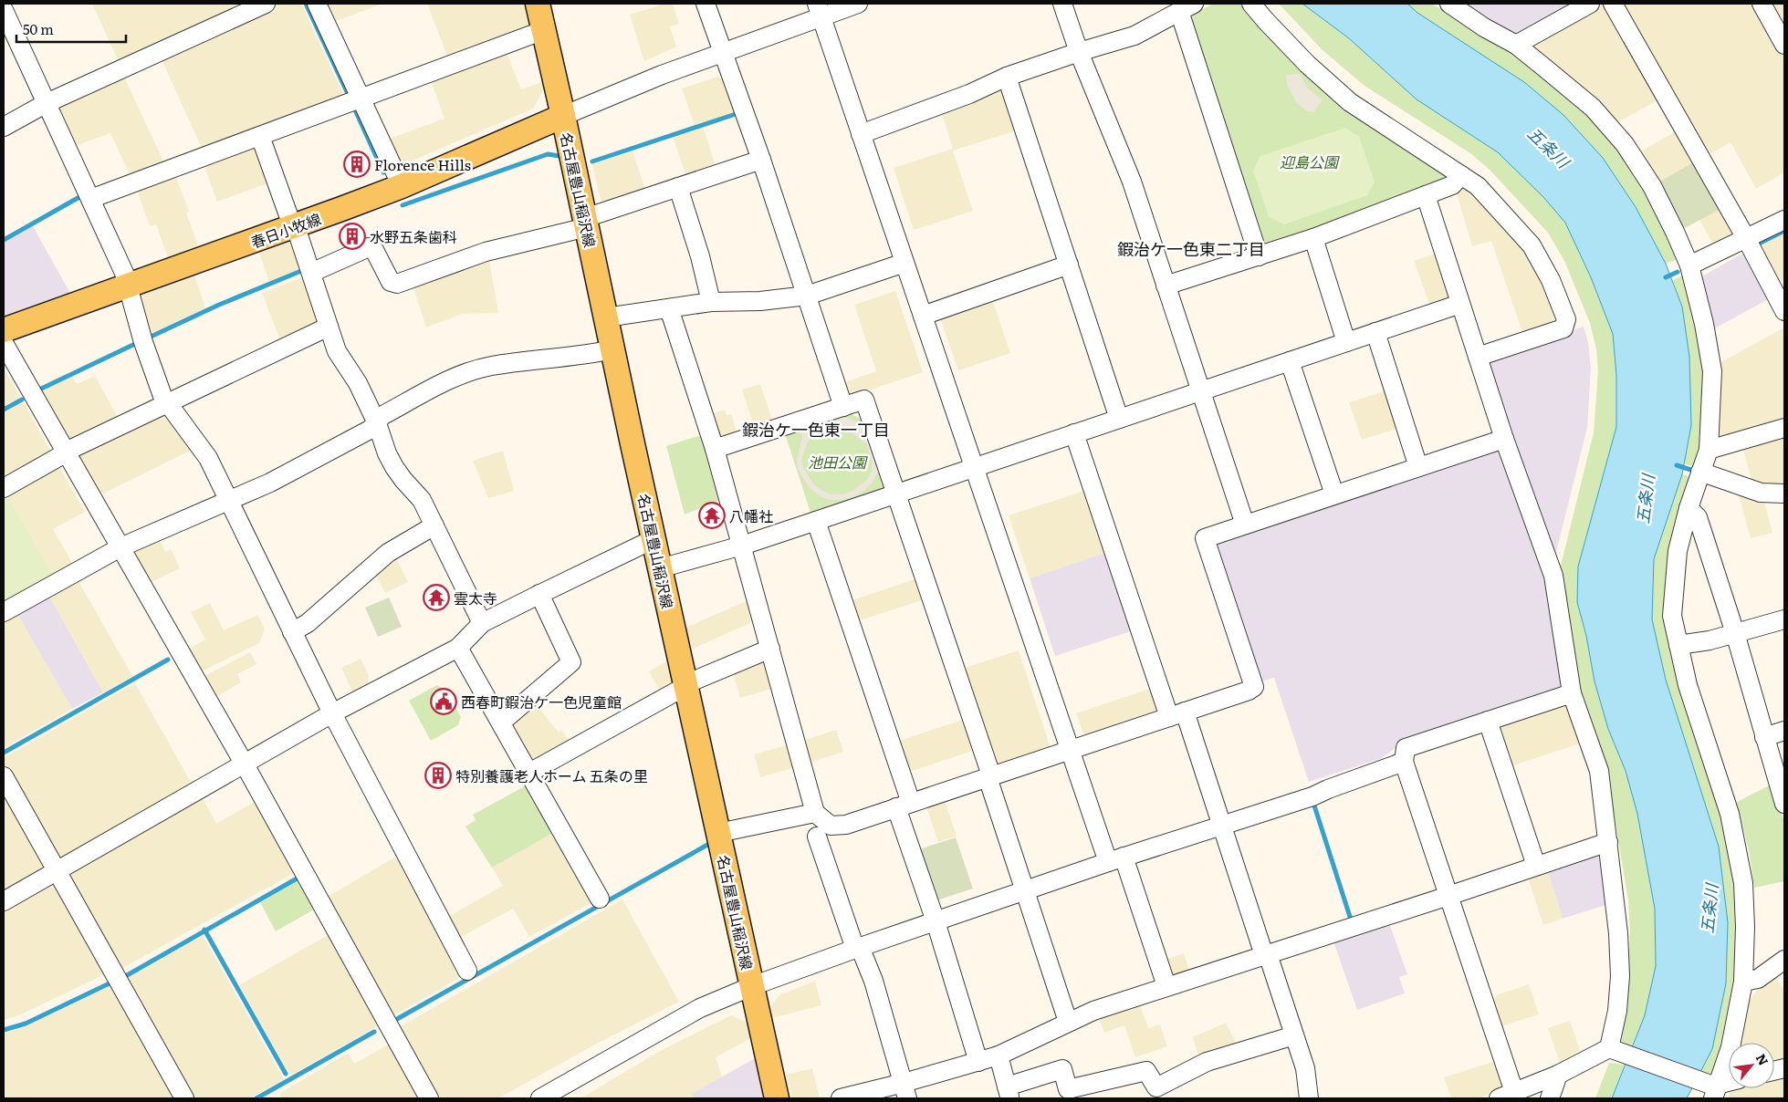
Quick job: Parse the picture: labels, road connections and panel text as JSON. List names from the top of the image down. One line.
{"streets":{"main road":["名古屋豊山稲沢線","春日小牧線"]},"crossings":[["名古屋豊山稲沢線","春日小牧線"]],"districts":["鍜治ケ一色東二丁目","鍜治ケ一色東一丁目"],"water":["五条川"],"parks":["迎島公園","池田公園"],"places":{"building":["Florence Hills","水野五条歯科","特別養護老人ホーム 五条の里"],"temple":["八幡社","雲太寺"],"public building":["西春町鍜治ケ一色児童館"]},"scale_bar":"50 m","north":"top right"}
